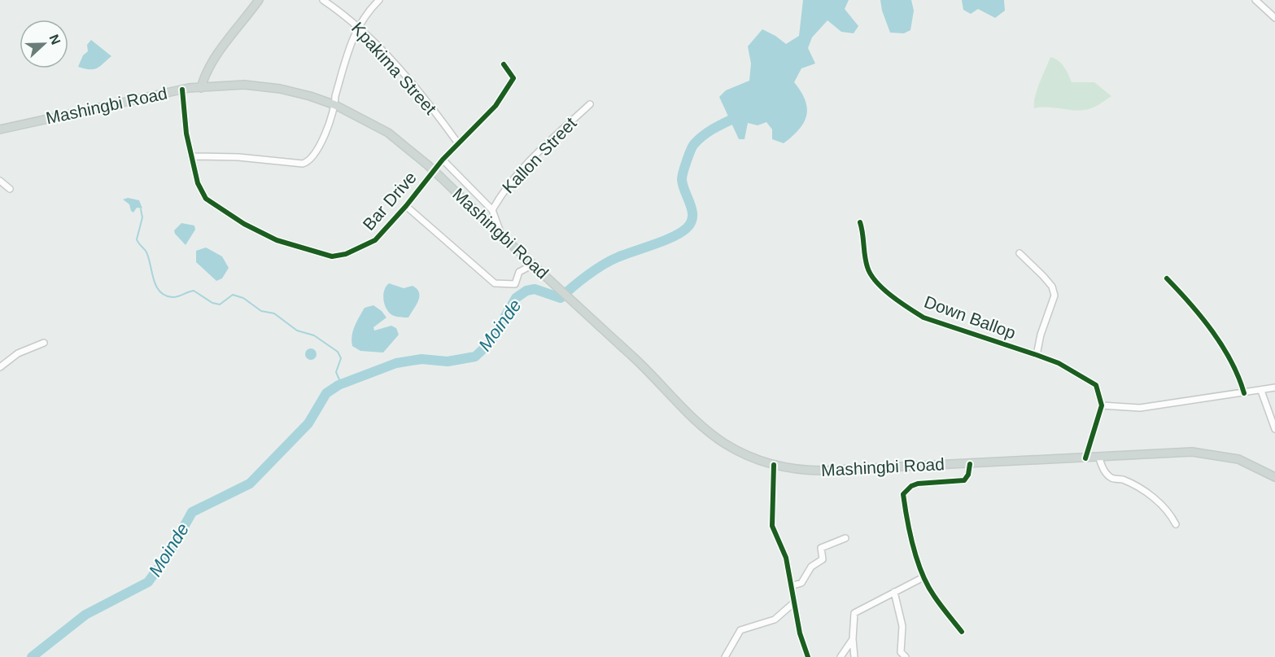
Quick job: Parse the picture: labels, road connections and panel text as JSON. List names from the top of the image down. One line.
{"streets":{"main road":["Mashingbi Road"],"street":["Kpakima Street","Kallon Street","Bar Drive","Down Ballop"]},"crossings":[["Kpakima Street","Bar Drive"],["Mashingbi Road","Bar Drive"]],"water":["Moinde"],"north":"right"}
